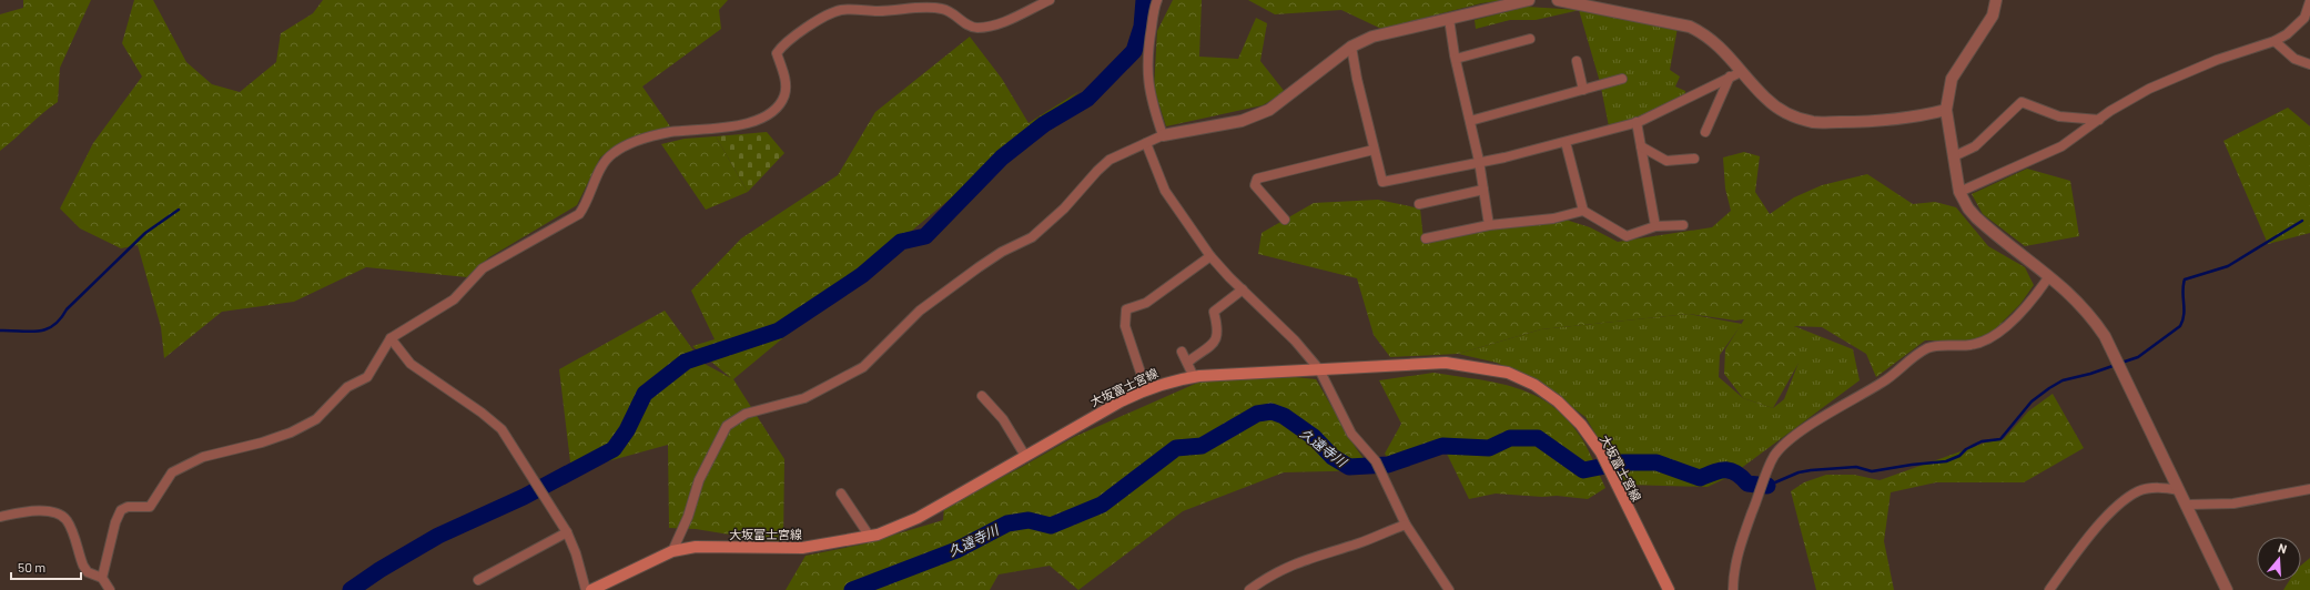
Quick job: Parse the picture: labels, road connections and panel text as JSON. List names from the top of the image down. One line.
{"streets":{"main road":["大坂富士宮線"]},"water":["久遠寺川"],"scale_bar":"50 m","north":"top"}
